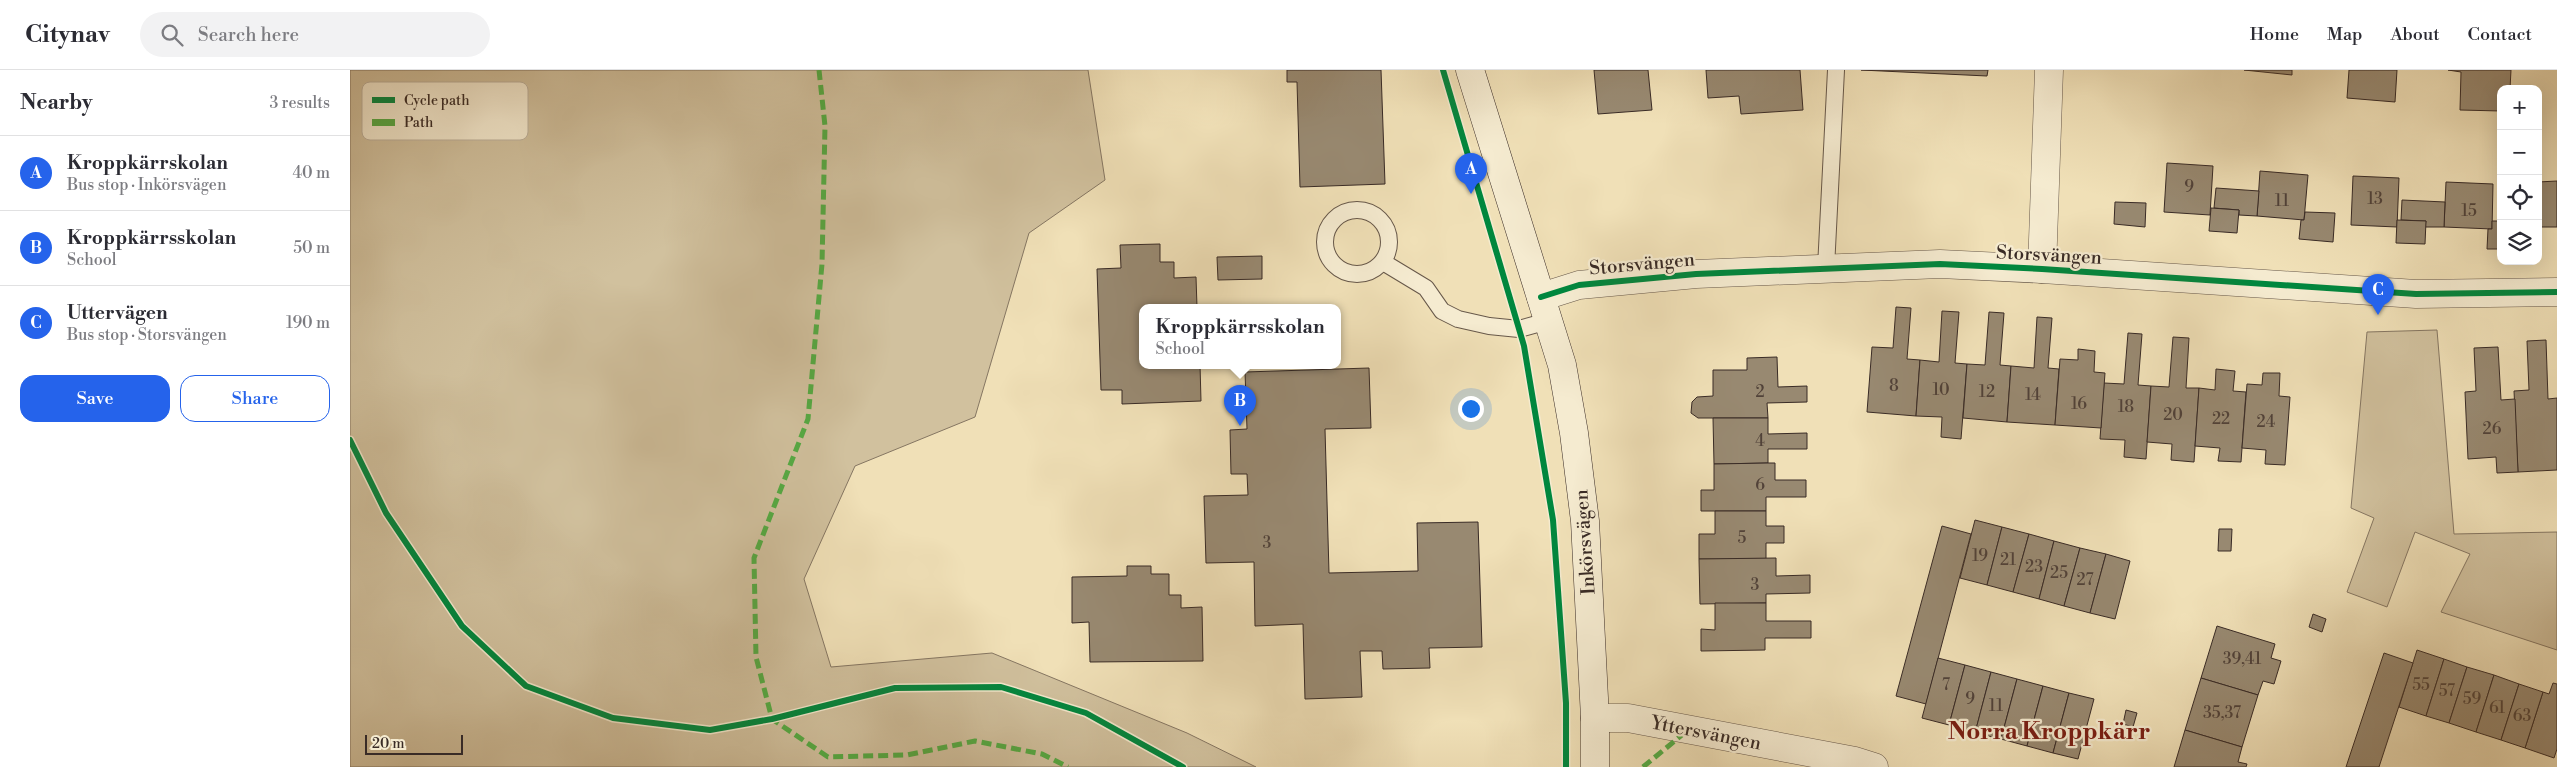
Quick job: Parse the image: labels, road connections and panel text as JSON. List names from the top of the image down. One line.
{"streets":{"street":["Storsvängen","Inkörsvägen","Yttersvängen"]},"crossings":[["Storsvängen","Inkörsvägen"],["Inkörsvägen","Yttersvängen"]],"districts":["Norra Kroppkärr"],"house_numbers":["9","13","11","15","8","10","2","12","14","16","18","20","22","24","26","4","6","5","3","19","21","23","25","27","3","39,41","7","55","57","9","59","11","61","35,37","63"],"legend":["Cycle path","Path"],"scale_bar":"20 m","page":{"header":"Citynav","search":"Search here","nav":["Home","Map","About","Contact"],"heading":["Nearby","3 results"],"map_buttons":["+","−"],"list":[{"mark":"A","name":"Kroppkärrskolan","note":"Bus stop · Inkörsvägen","value":"40 m"},{"mark":"B","name":"Kroppkärrsskolan","note":"School","value":"50 m"},{"mark":"C","name":"Uttervägen","note":"Bus stop · Storsvängen","value":"190 m"}],"pins":["A","C","B"],"popup":["Kroppkärrsskolan","School"],"buttons":["Save","Share"],"scale":"20 m"}}
